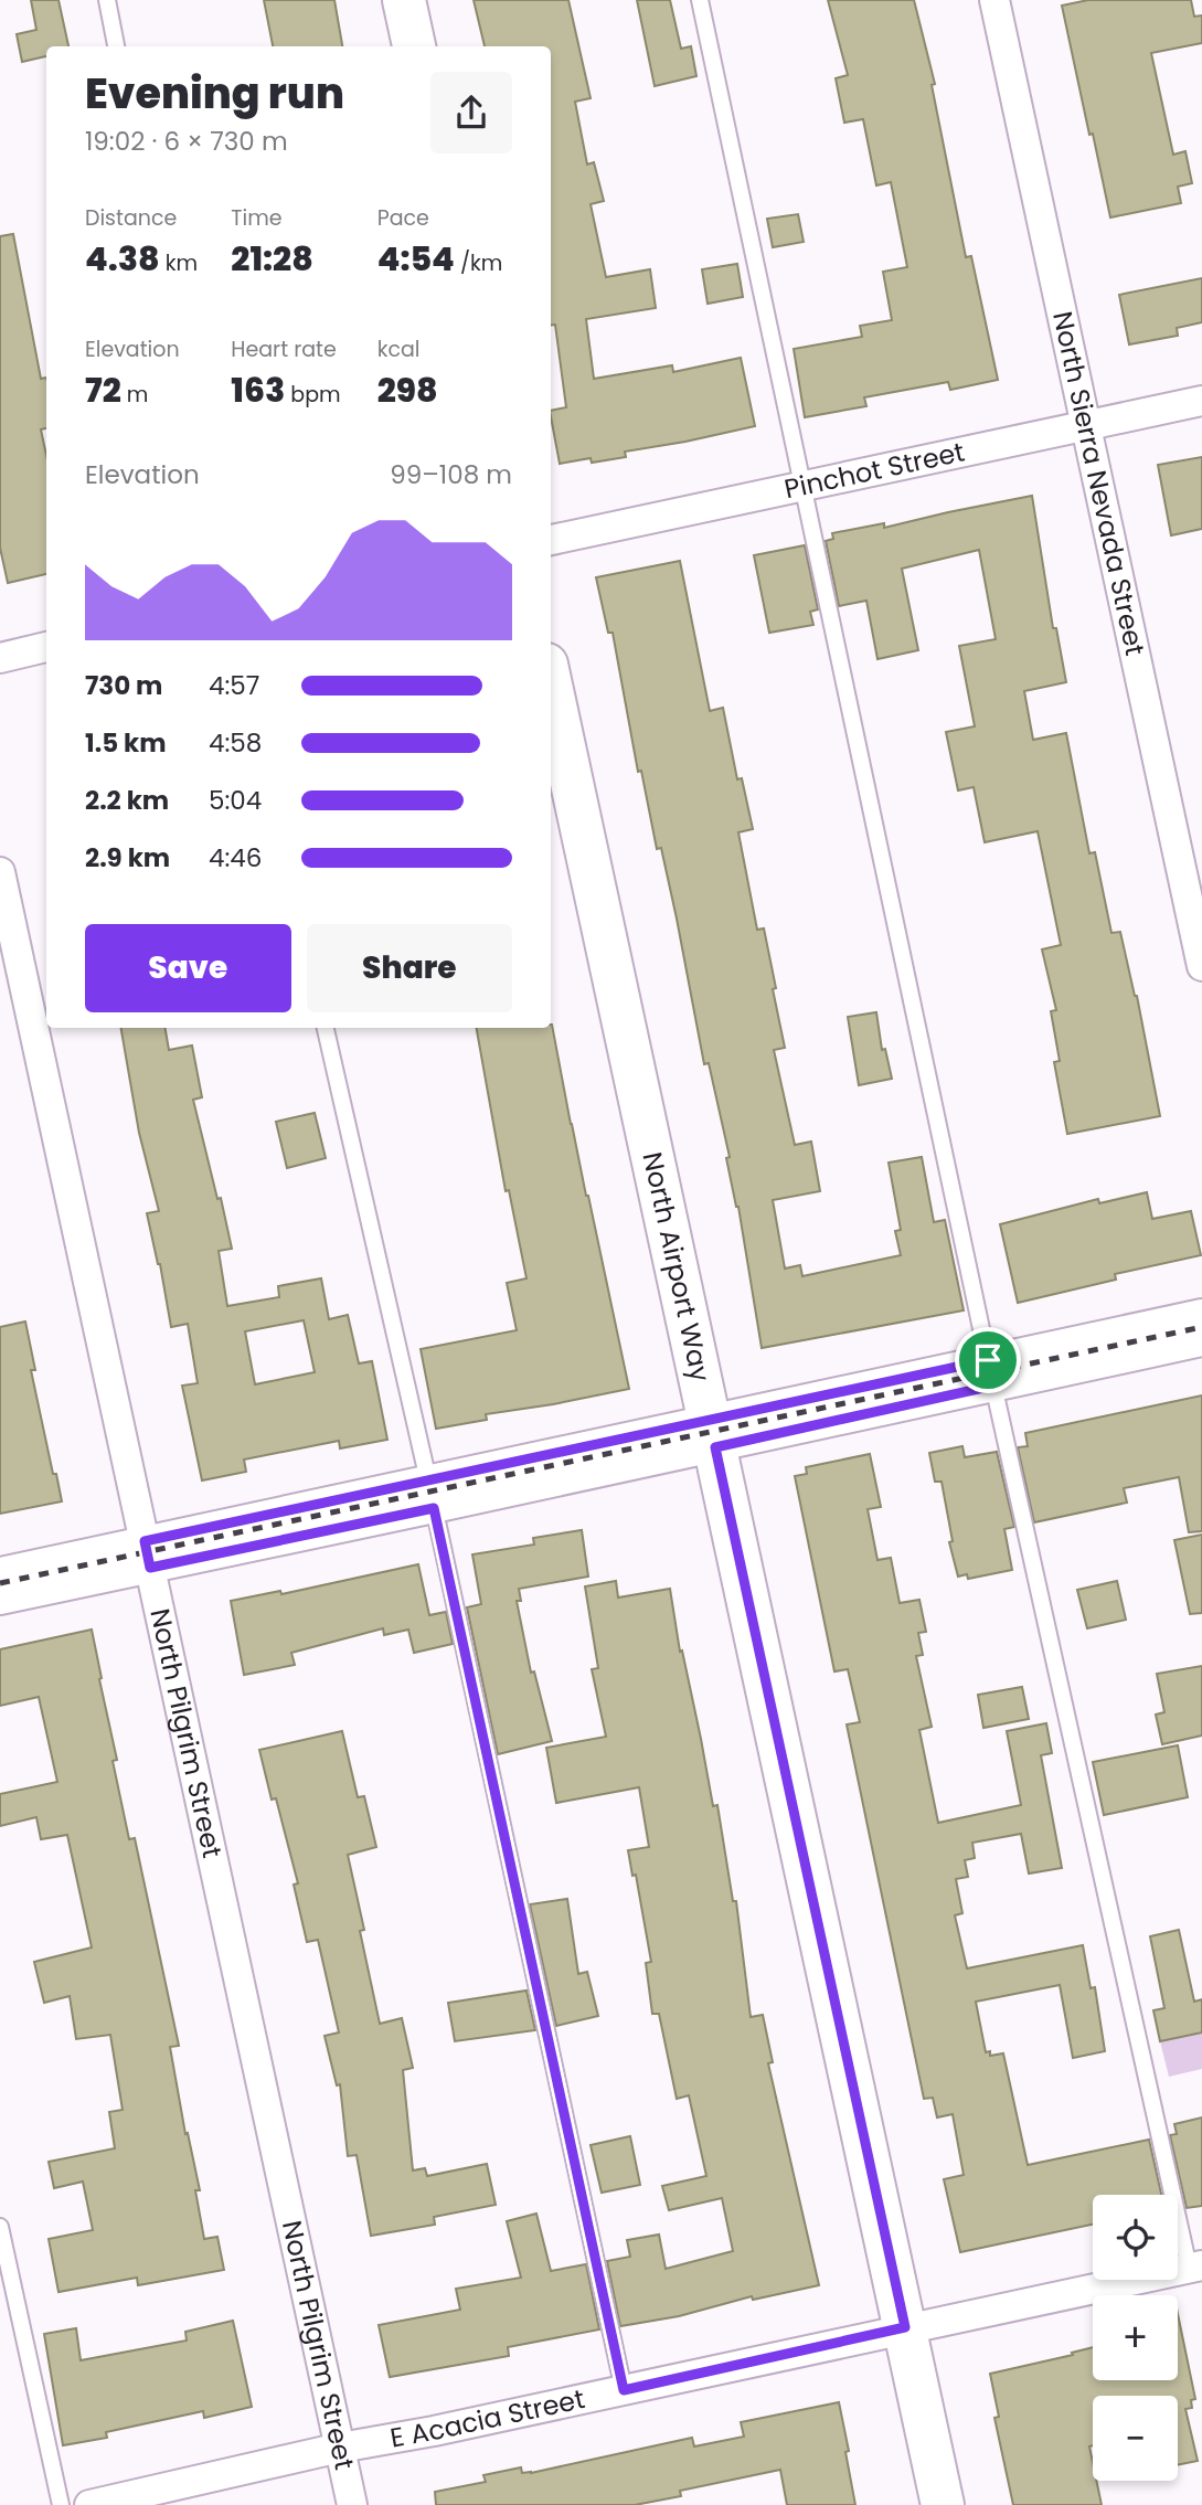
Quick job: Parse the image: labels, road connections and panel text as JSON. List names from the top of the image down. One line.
{"streets":{"main road":["North Airport Way"],"street":["Pinchot Street","North Sierra Nevada Street","North Pilgrim Street","E Acacia Street"]},"crossings":[["Pinchot Street","North Sierra Nevada Street"],["North Airport Way","E Acacia Street"],["North Pilgrim Street","E Acacia Street"]],"page":{"heading":["Evening run","19:02 · 6 × 730 m"],"stats":[["Distance","4.38 km"],["Time","21:28"],["Pace","4:54 /km"],["Elevation","72 m"],["Heart rate","163 bpm"],["kcal","298"]],"chart":["Elevation","99–108 m"],"list":[{"name":"730 m","note":"4:57"},{"name":"1.5 km","note":"4:58"},{"name":"2.2 km","note":"5:04"},{"name":"2.9 km","note":"4:46"}],"buttons":["Save","Share"],"map_buttons":["+","−"]}}
